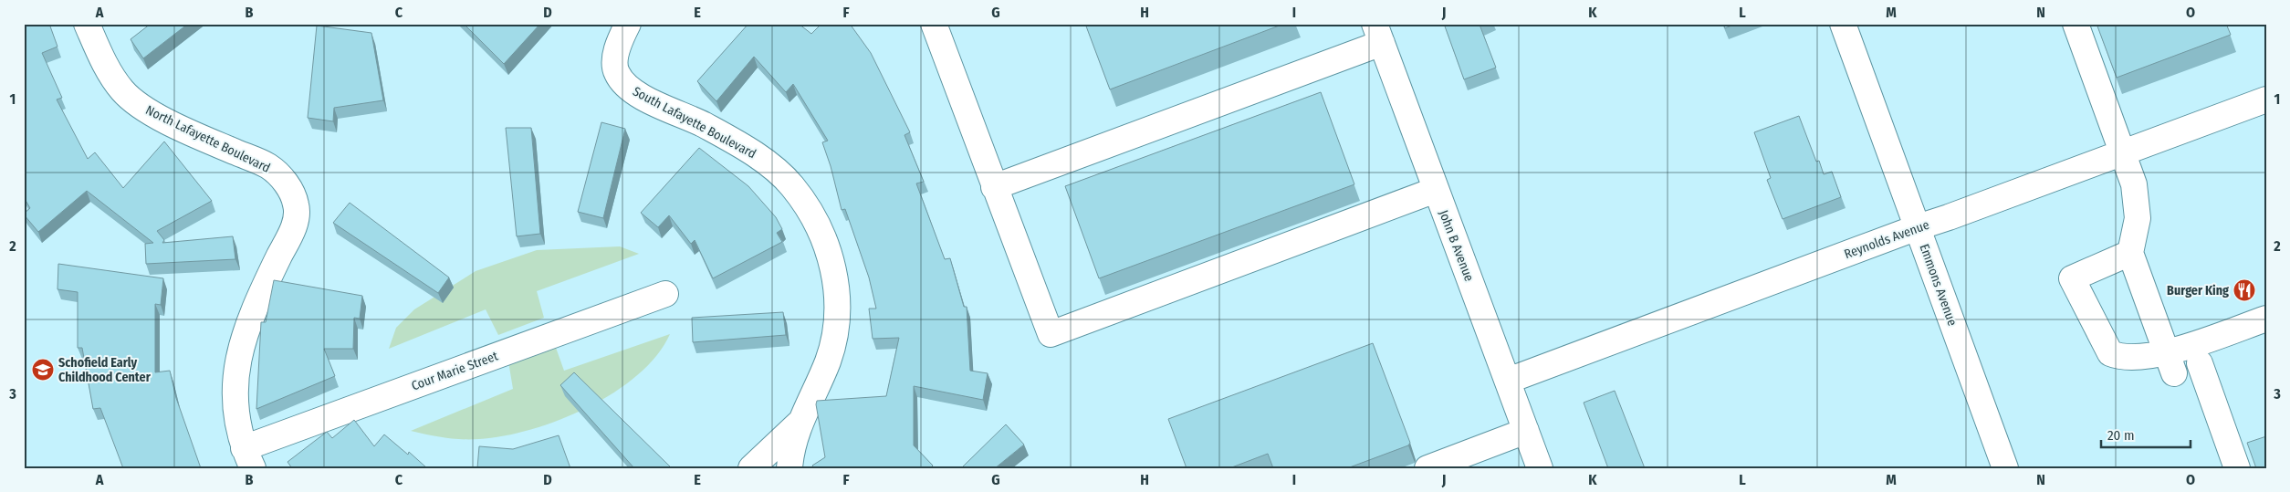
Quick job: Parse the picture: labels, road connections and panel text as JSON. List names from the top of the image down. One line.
{"streets":{"street":["South Lafayette Boulevard","North Lafayette Boulevard","Reynolds Avenue","John B Avenue","Emmons Avenue","Cour Marie Street"]},"crossings":[["North Lafayette Boulevard","Cour Marie Street"],["Reynolds Avenue","John B Avenue"],["Reynolds Avenue","Emmons Avenue"]],"places":{"restaurant":["Burger King"],"school or university":["Schofield Early Childhood Center"]},"scale_bar":"20 m","grid":{"columns":["A","B","C","D","E","F","G","H","I","J","K","L","M","N","O"],"rows":["1","2","3"]}}
